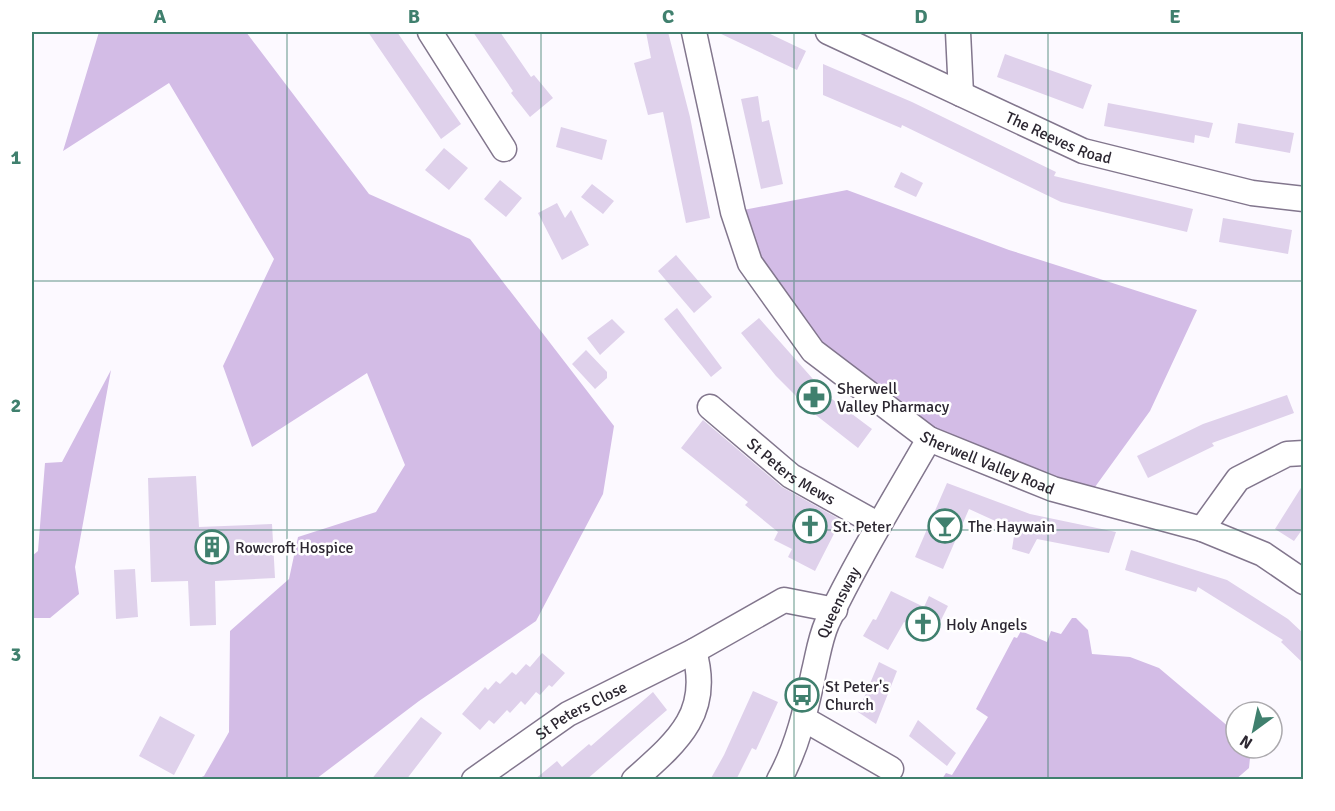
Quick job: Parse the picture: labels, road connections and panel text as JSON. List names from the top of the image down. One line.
{"streets":{"street":["The Reeves Road","Sherwell Valley Road","St Peters Mews","Queensway","St Peters Close"]},"crossings":[["Sherwell Valley Road","Queensway"],["St Peters Mews","Queensway"],["Queensway","St Peters Close"]],"places":{"pharmacy":["Sherwell Valley Pharmacy"],"church":["St. Peter","Holy Angels"],"bar":["The Haywain"],"building":["Rowcroft Hospice"],"bus stop":["St Peter's Church"]},"north":"bottom left","grid":{"columns":["A","B","C","D","E"],"rows":["1","2","3"]}}
